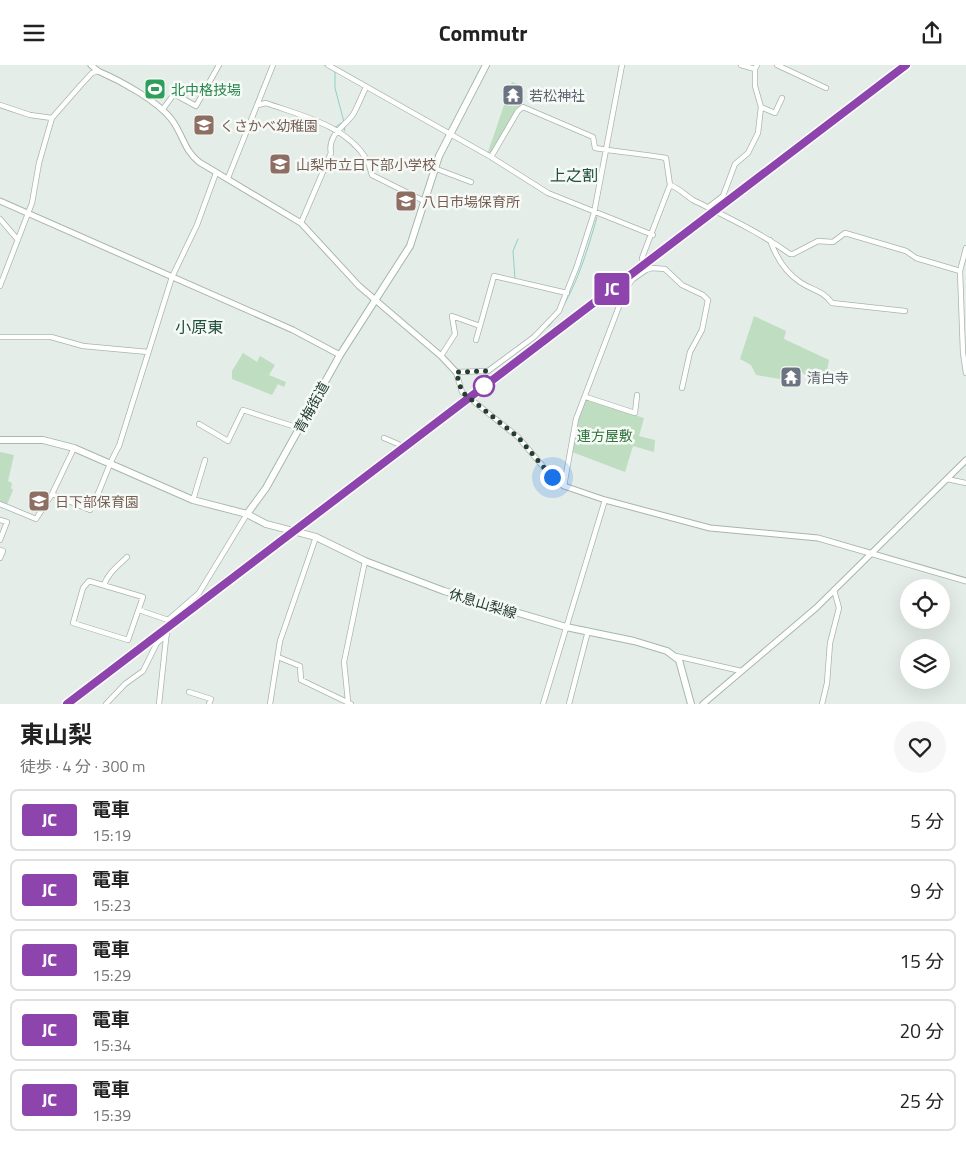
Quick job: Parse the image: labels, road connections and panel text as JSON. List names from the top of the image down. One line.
{"streets":{"main road":["青梅街道","休息山梨線"]},"crossings":[["青梅街道","休息山梨線"]],"districts":["上之割","小原東"],"parks":["連方屋敷"],"places":{"sports":["北中格技場"],"temple":["若松神社","清白寺"],"school or university":["くさかべ幼稚園","山梨市立日下部小学校","八日市場保育所","日下部保育園"]},"page":{"header":"Commutr","on_map":"JC","heading":["東山梨","徒歩 · 4 分 · 300 m"],"list":[{"mark":"JC","name":"電車","note":"15:19","value":"5 分"},{"mark":"JC","name":"電車","note":"15:23","value":"9 分"},{"mark":"JC","name":"電車","note":"15:29","value":"15 分"},{"mark":"JC","name":"電車","note":"15:34","value":"20 分"},{"mark":"JC","name":"電車","note":"15:39","value":"25 分"}]}}
